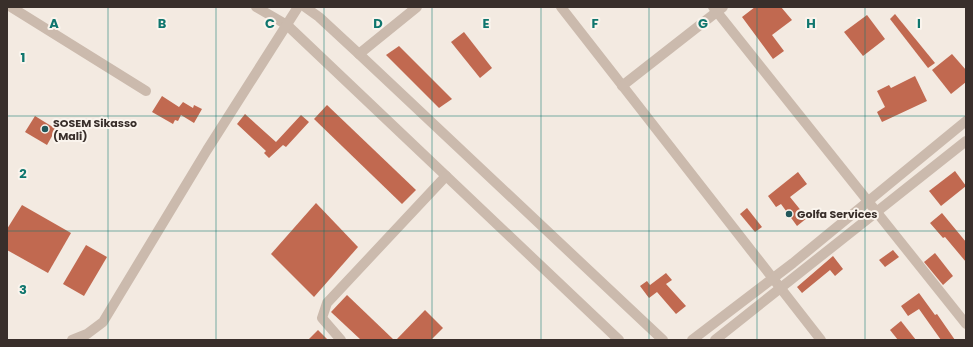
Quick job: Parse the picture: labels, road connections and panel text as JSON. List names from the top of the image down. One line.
{"places":["SOSEM Sikasso (Mali)","Golfa Services"],"grid":{"columns":["A","B","C","D","E","F","G","H","I"],"rows":["1","2","3"]}}
